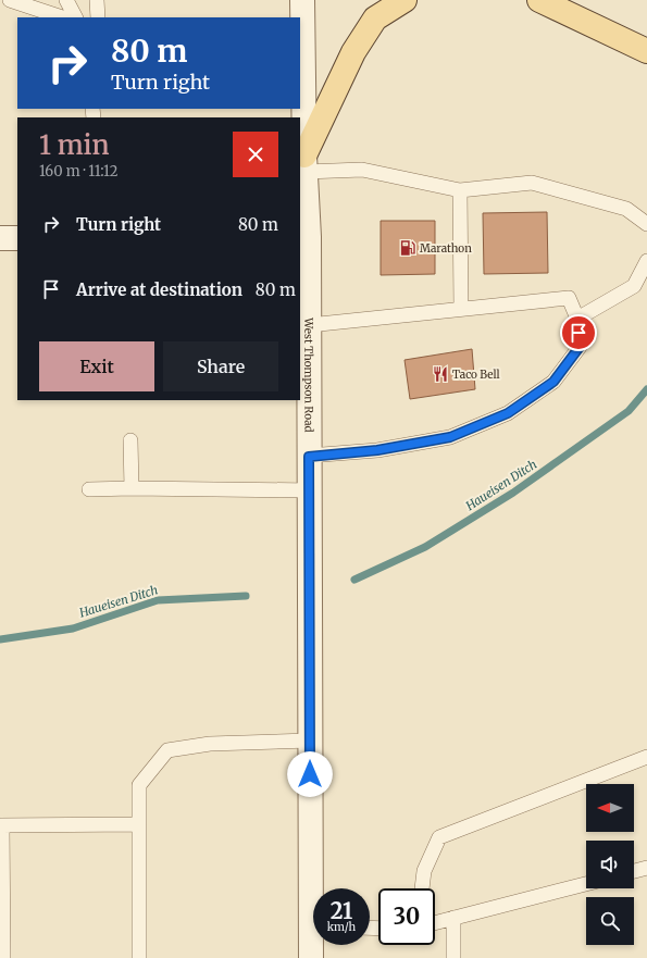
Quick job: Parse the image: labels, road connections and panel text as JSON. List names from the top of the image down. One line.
{"streets":{"street":["West Thompson Road"]},"water":["Haueisen Ditch"],"places":{"fuel station":["Marathon"],"restaurant":["Taco Bell"]},"north":"left","page":{"turn":["80 m","Turn right"],"heading":["1 min","160 m · 11:12"],"list":[{"name":"Turn right","value":"80 m"},{"name":"Arrive at destination","value":"80 m"}],"buttons":["Exit","Share"],"speed":"21 km/h","limit":"30"}}
